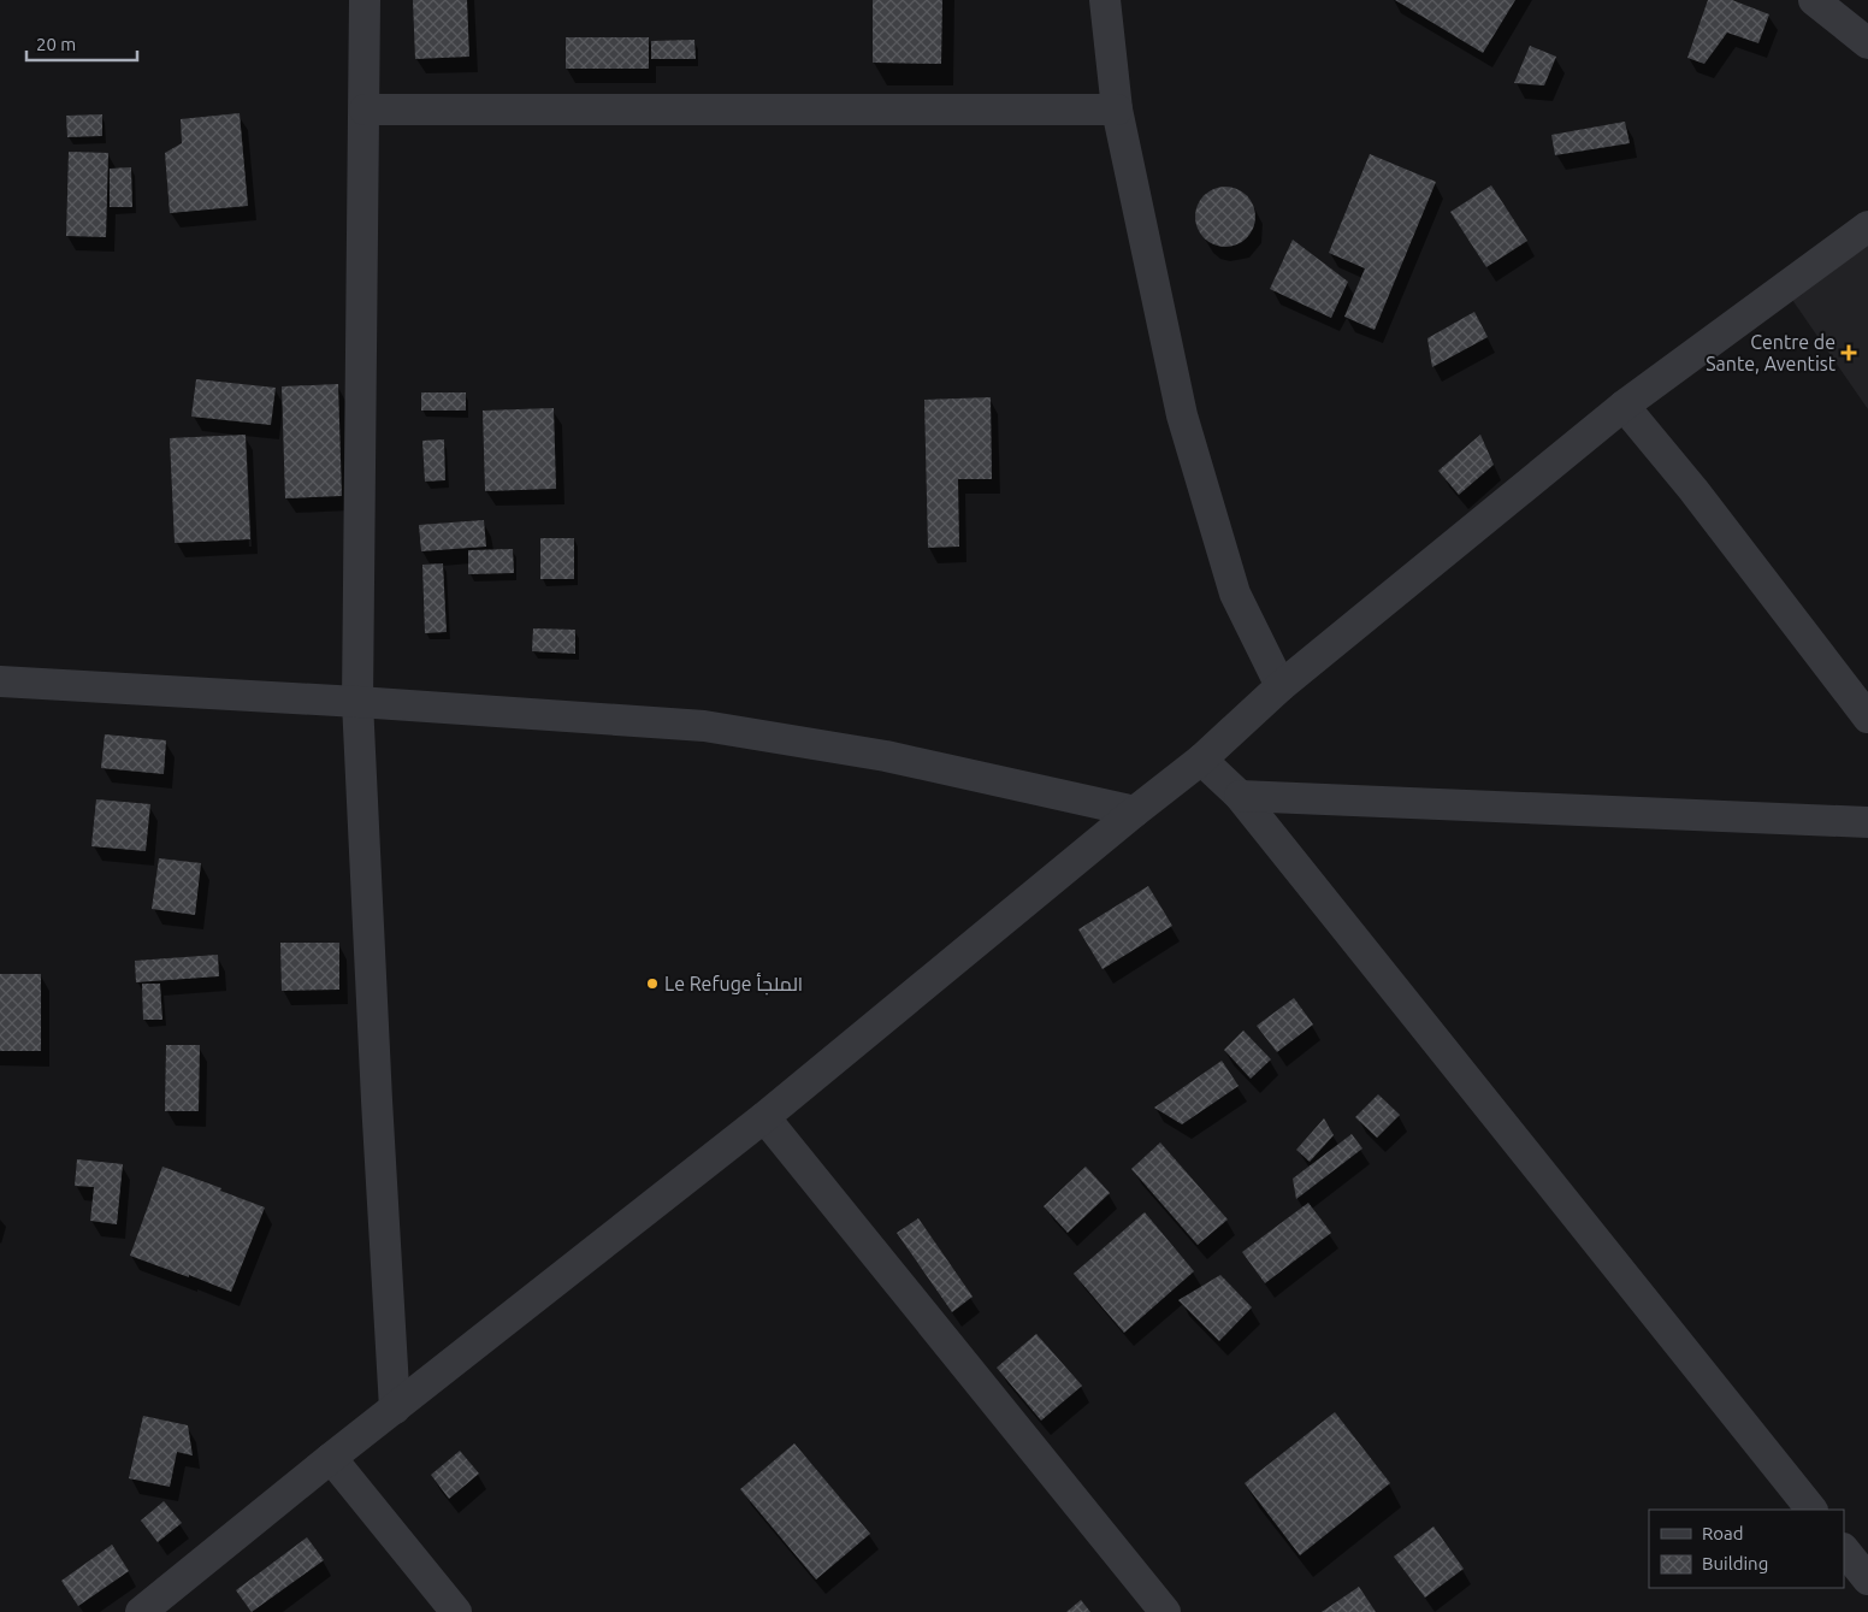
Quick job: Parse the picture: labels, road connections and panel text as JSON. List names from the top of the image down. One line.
{"places":{"health":["Centre de Sante, Aventist"],"other":["Le Refuge الملجأ"]},"legend":["Road","Building"],"scale_bar":"20 m"}
